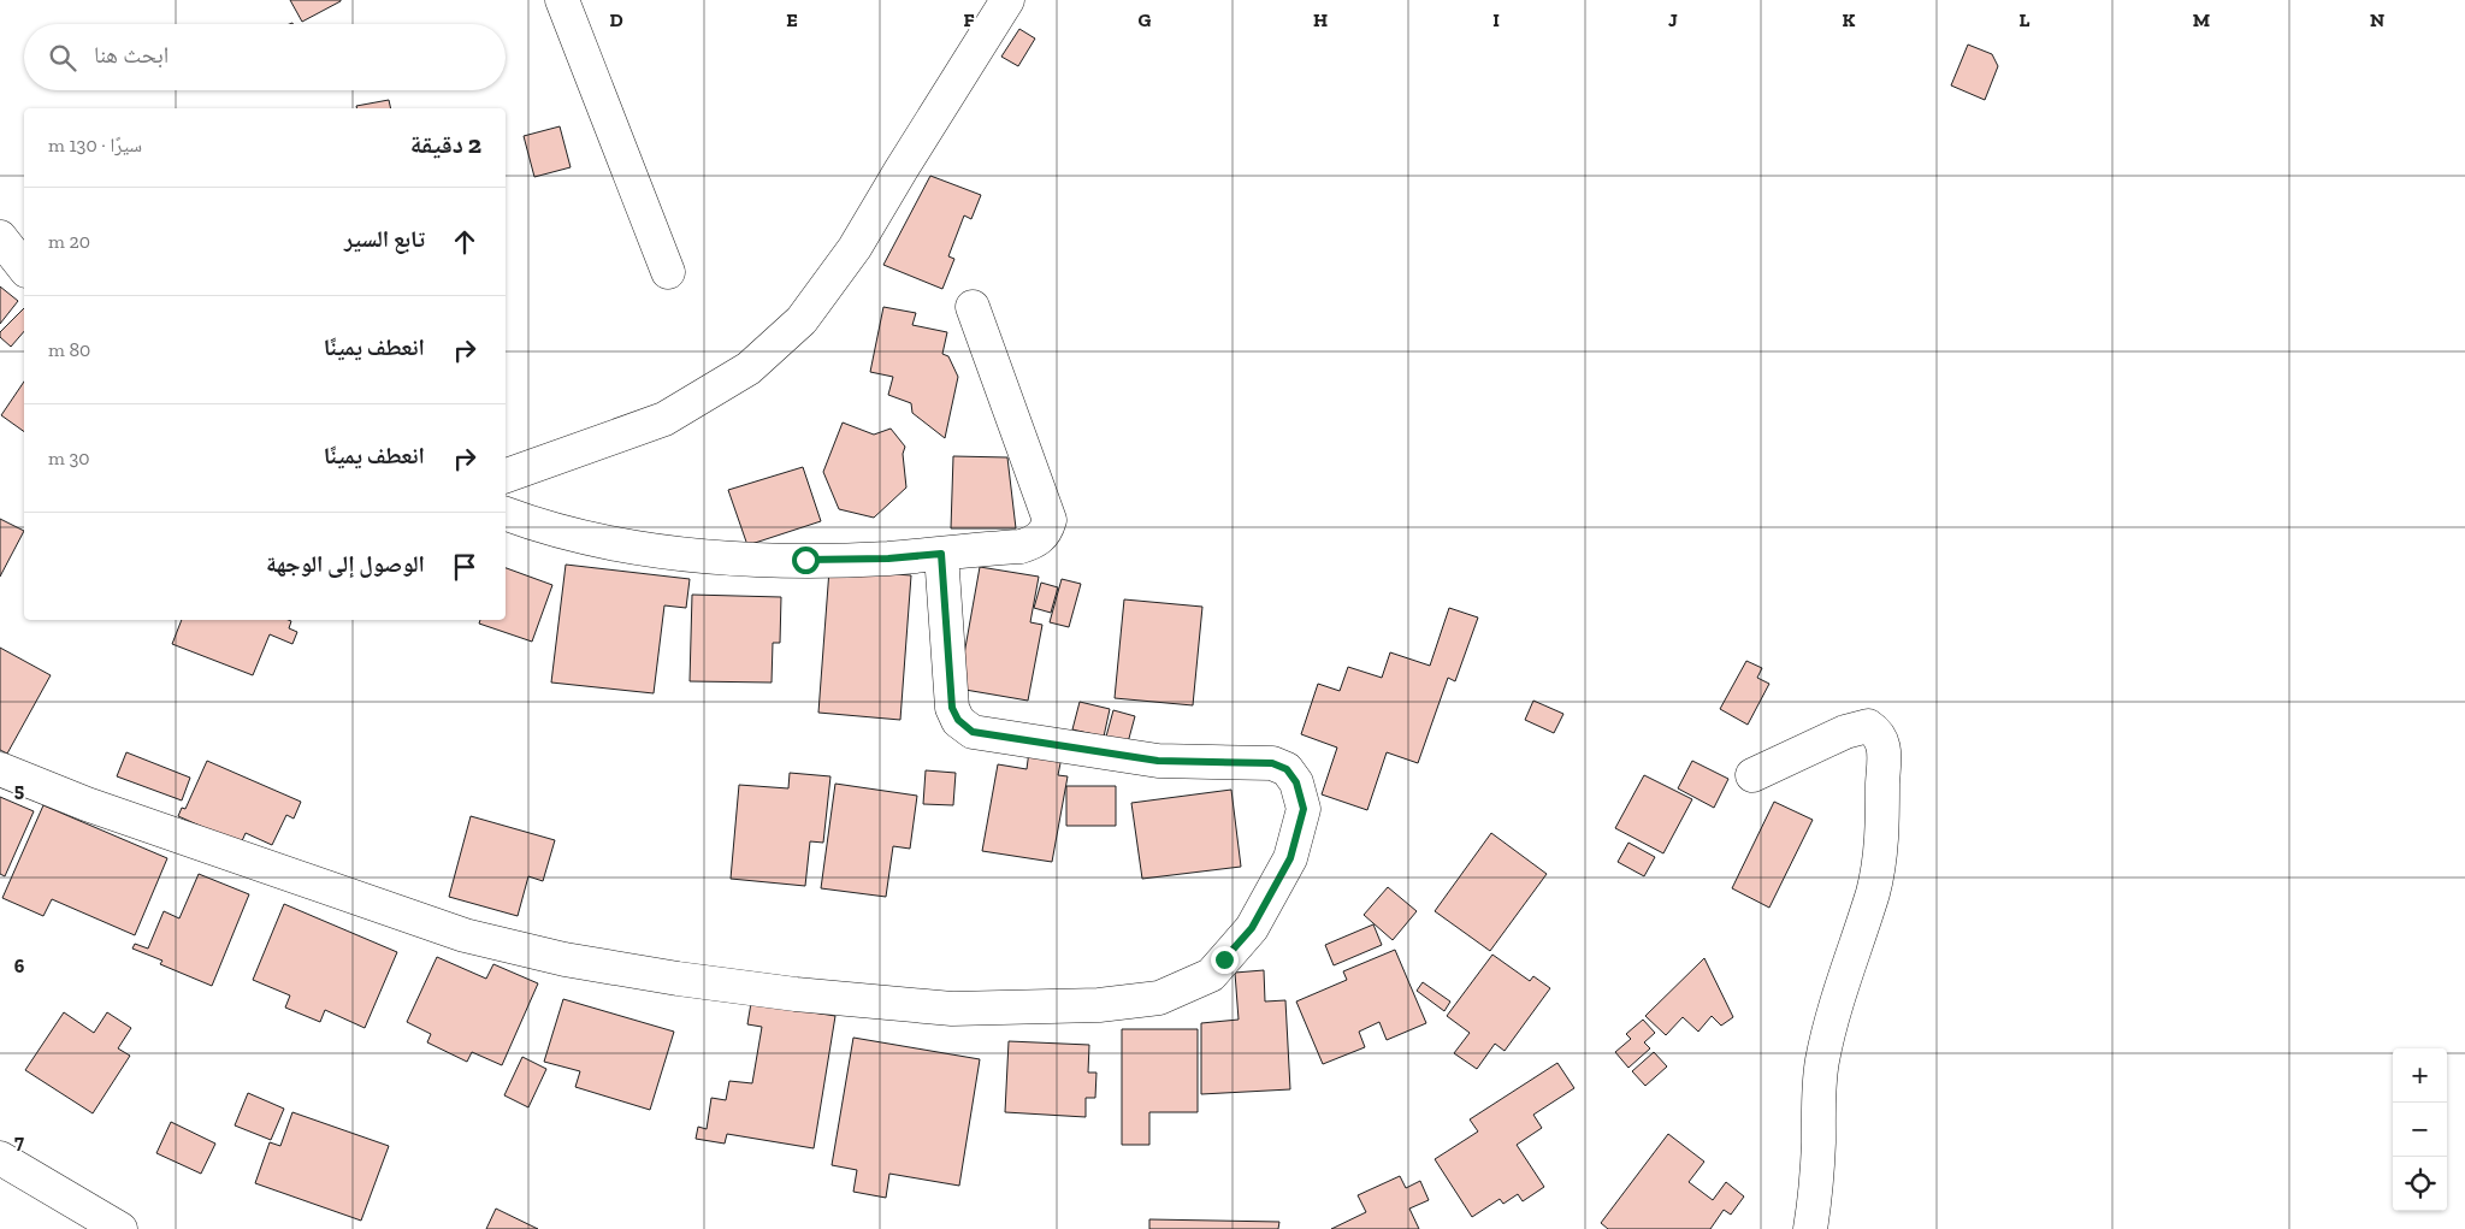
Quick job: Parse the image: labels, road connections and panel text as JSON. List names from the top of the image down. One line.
{"page":{"search":"ابحث هنا","heading":["2 دقيقة","سيرًا · 130 m"],"list":[["تابع السير","20 m"],["انعطف يمينًا","80 m"],["انعطف يمينًا","30 m"],"الوصول إلى الوجهة"],"map_buttons":["+","−"]},"grid":{"columns":["D","E","F","G","H","I","J","K","L","M","N"],"rows":["5","6","7"]}}
